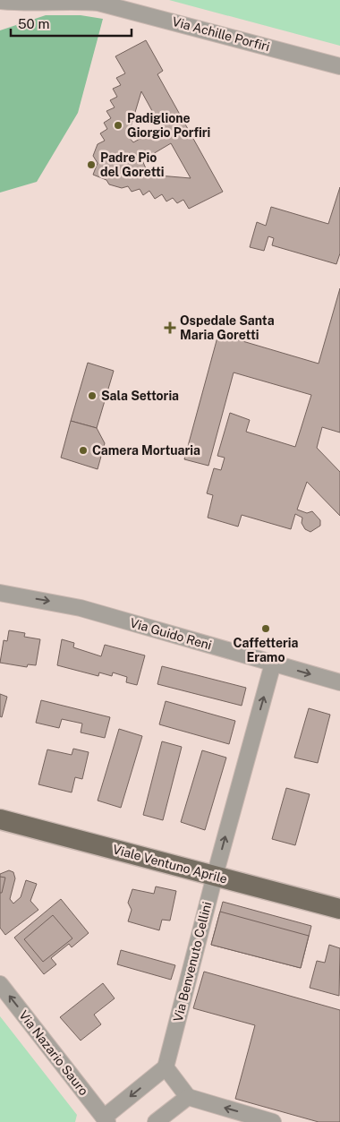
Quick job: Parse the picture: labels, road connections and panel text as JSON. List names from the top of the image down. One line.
{"streets":{"main road":["Viale Ventuno Aprile"],"street":["Via Achille Porfiri","Via Guido Reni","Via Benvenuto Cellini","Via Nazario Sauro"]},"crossings":[["Via Guido Reni","Via Benvenuto Cellini"],["Viale Ventuno Aprile","Via Benvenuto Cellini"]],"one_way":["Via Guido Reni","Via Benvenuto Cellini","Via Nazario Sauro"],"places":{"other":["Padiglione Giorgio Porfiri","Padre Pio del Goretti","Sala Settoria","Camera Mortuaria","Caffetteria Eramo"],"health":["Ospedale Santa Maria Goretti"]},"scale_bar":"50 m"}
